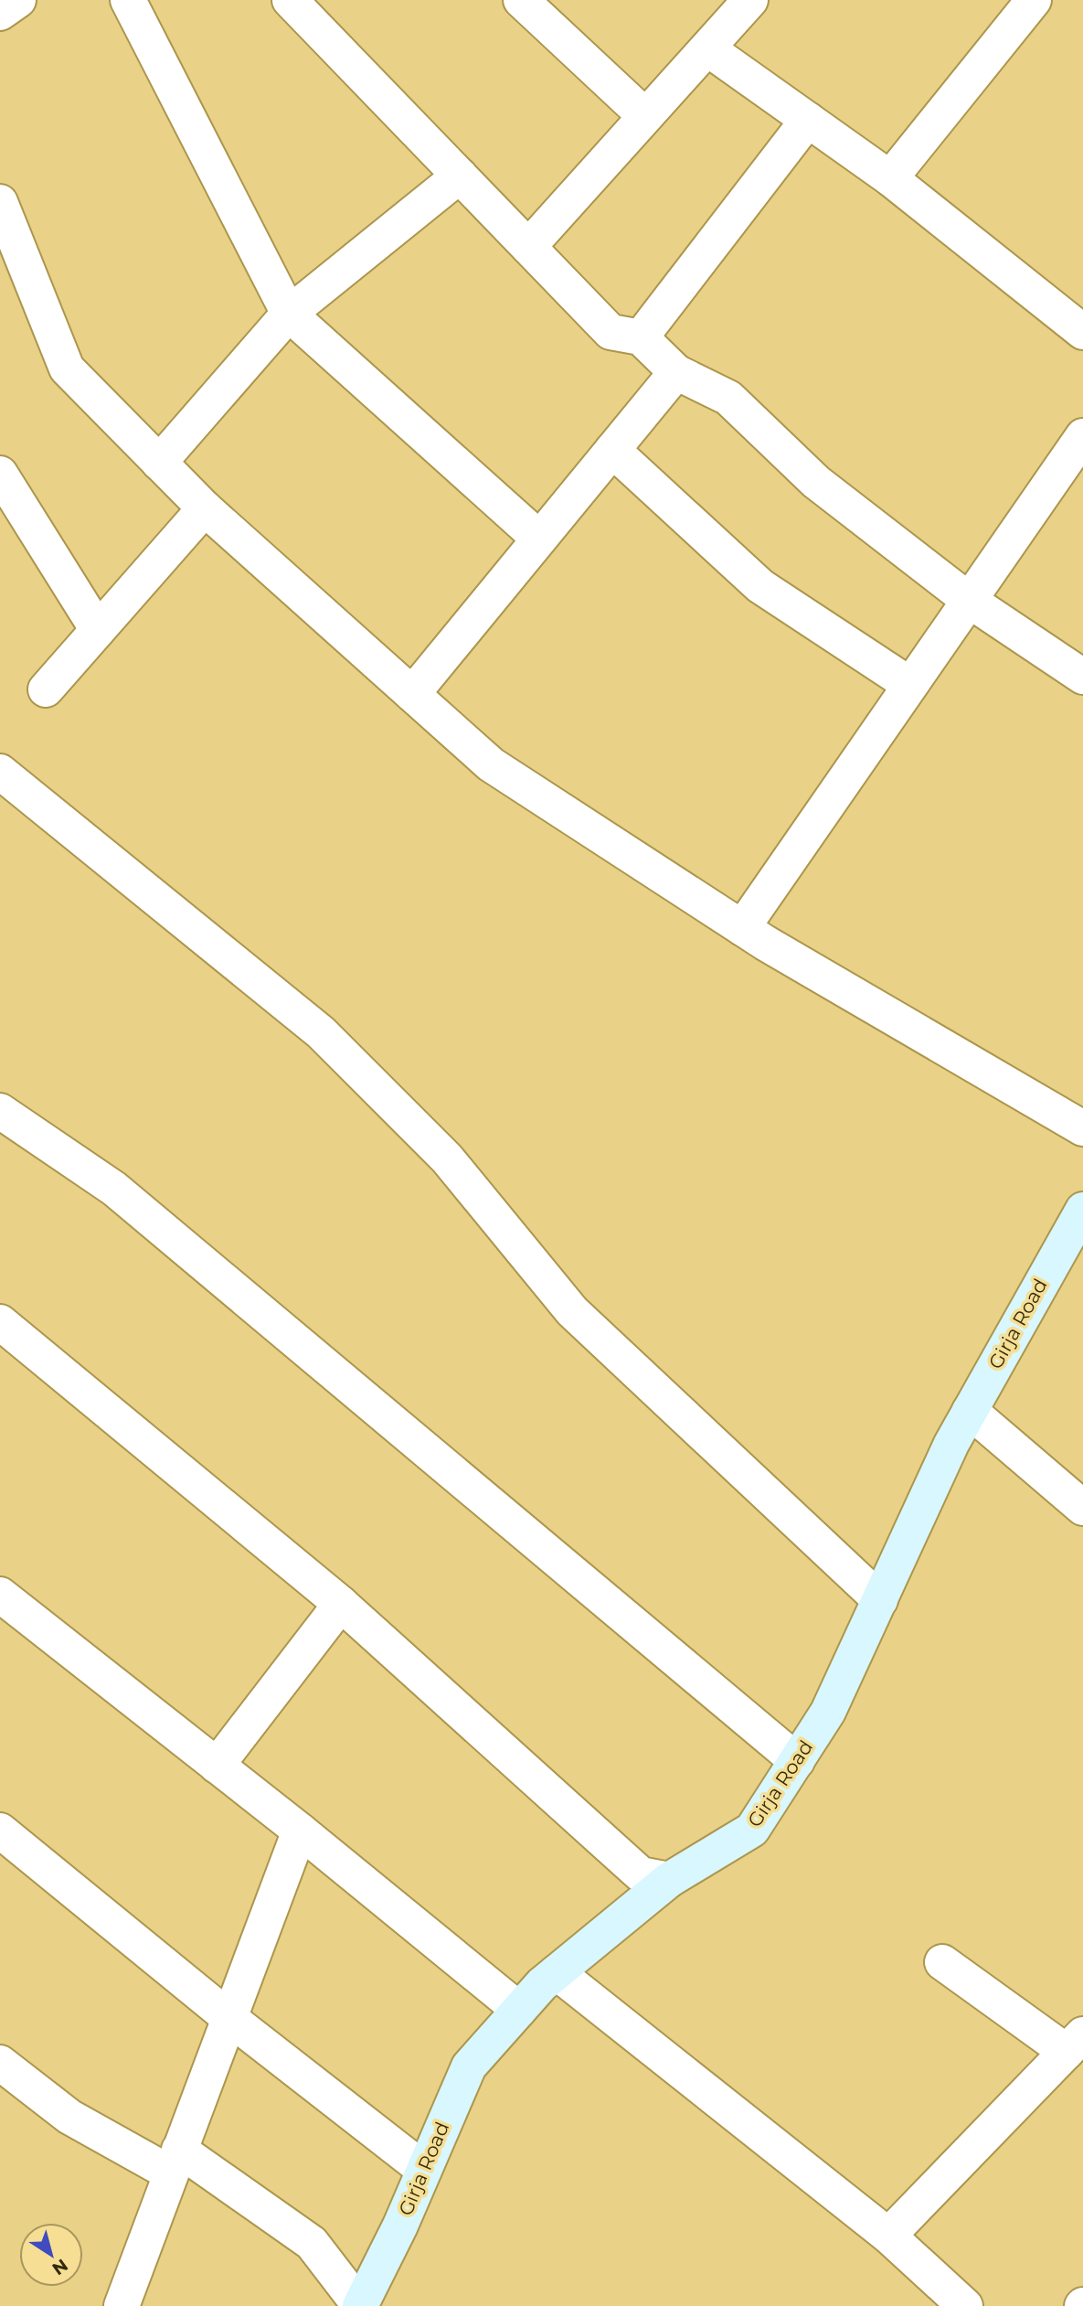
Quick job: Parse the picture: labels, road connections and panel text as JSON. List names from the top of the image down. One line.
{"streets":{"main road":["Girja Road"]},"north":"bottom right"}
